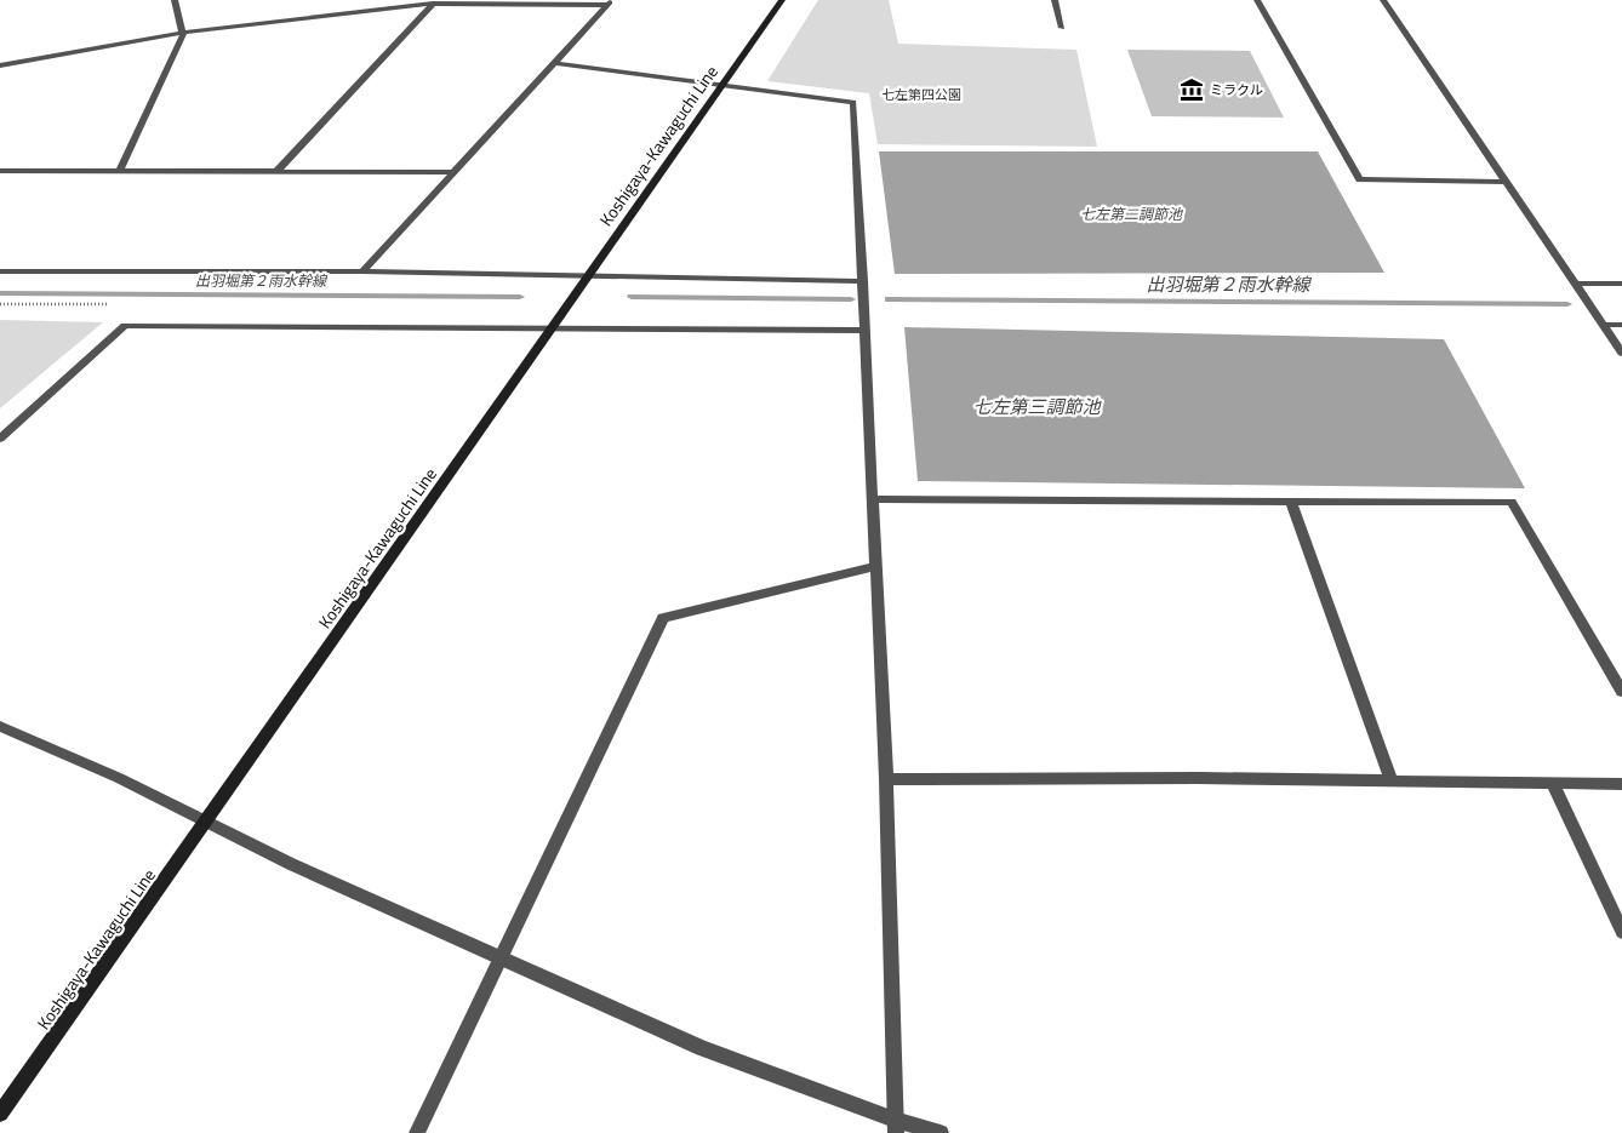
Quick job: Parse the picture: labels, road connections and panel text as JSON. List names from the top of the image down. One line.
{"streets":{"main road":["Koshigaya-Kawaguchi Line"]},"water":["七左第二調節池","出羽堀第２雨水幹線","七左第三調節池"],"parks":["七左第四公園"],"places":{"museum":["ミラクル"]}}
